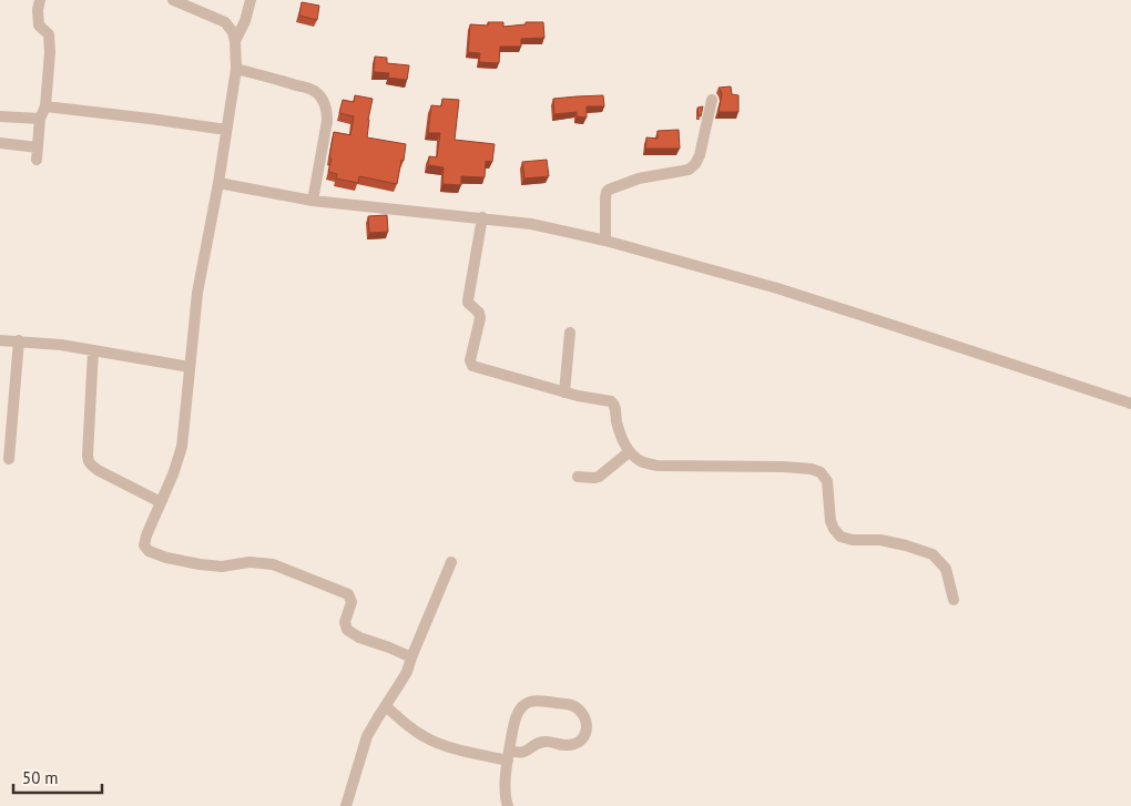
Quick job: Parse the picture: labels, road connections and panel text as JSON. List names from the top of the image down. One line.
{"scale_bar":"50 m"}
